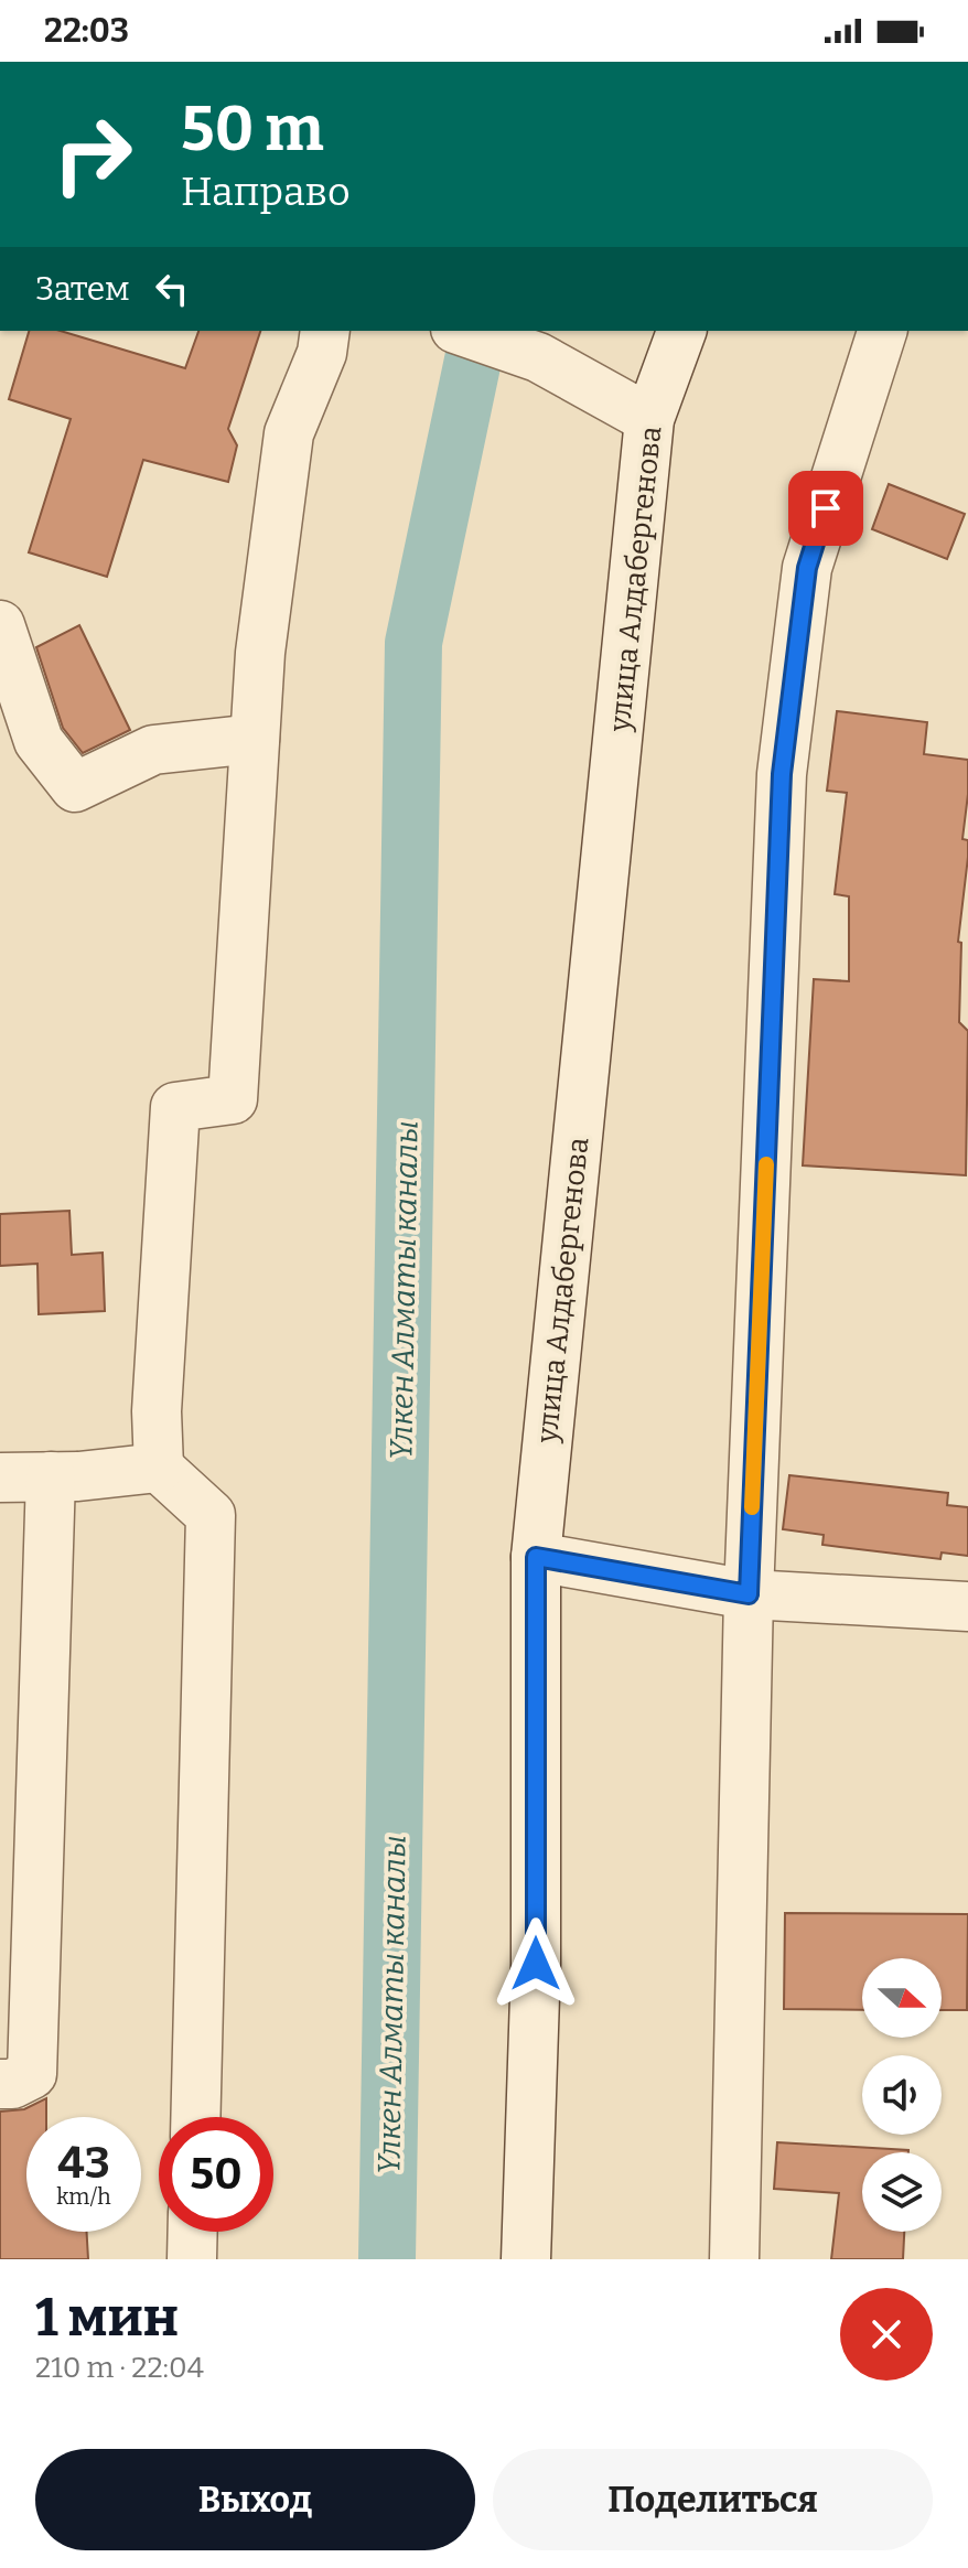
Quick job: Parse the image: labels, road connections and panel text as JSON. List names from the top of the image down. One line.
{"streets":{"street":["улица Алдабергенова"]},"water":["Үлкен Алматы каналы"],"north":"right","page":{"status":"22:03","turn":["50 m","Направо"],"then":"Затем","speed":"43 km/h","limit":"50","heading":["1 мин","210 m · 22:04"],"buttons":["Выход","Поделиться"]}}
